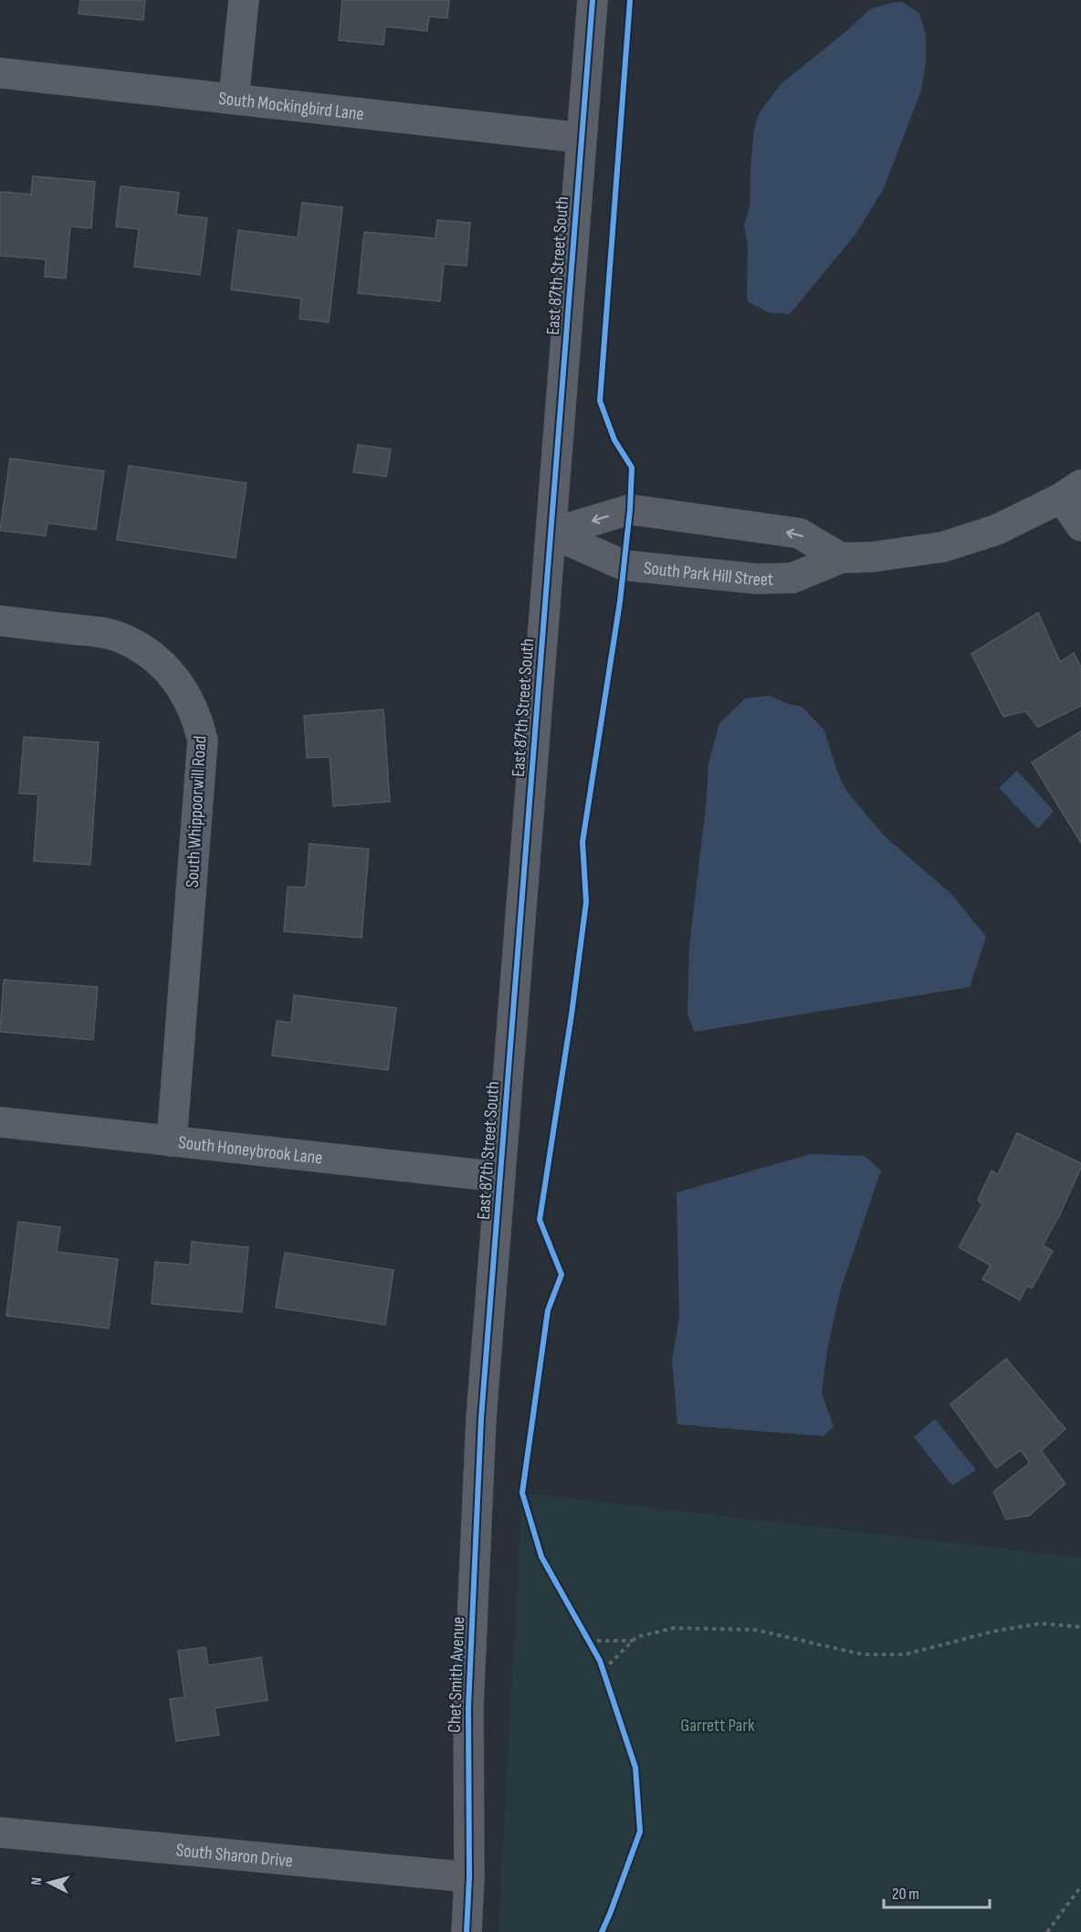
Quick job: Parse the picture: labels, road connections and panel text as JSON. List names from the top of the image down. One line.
{"streets":{"street":["South Mockingbird Lane","East 87th Street South","South Park Hill Street","South Whippoorwill Road","South Honeybrook Lane","Chet Smith Avenue","South Sharon Drive"]},"crossings":[["South Mockingbird Lane","East 87th Street South"],["East 87th Street South","South Park Hill Street"],["East 87th Street South","South Honeybrook Lane"],["East 87th Street South","Chet Smith Avenue"],["South Whippoorwill Road","South Honeybrook Lane"],["Chet Smith Avenue","South Sharon Drive"]],"parks":["Garrett Park"],"scale_bar":"20 m","north":"left"}
